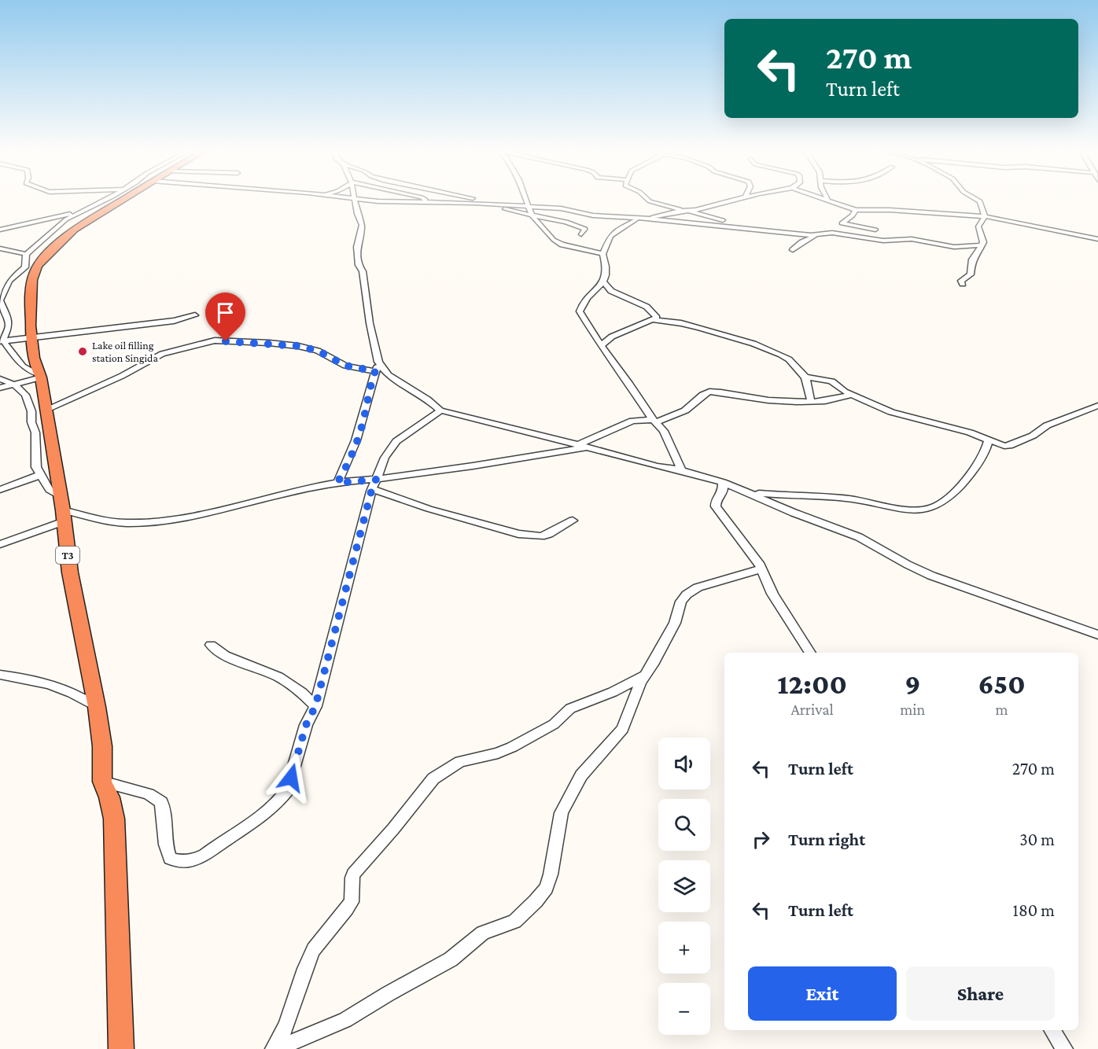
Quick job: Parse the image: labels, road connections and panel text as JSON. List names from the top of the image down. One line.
{"streets":{"highway":["T3"]},"places":["Lake oil filling station Singida"],"page":{"turn":["270 m","Turn left"],"eta":["12:00","Arrival","9","min","650","m"],"list":[{"name":"Turn left","value":"270 m"},{"name":"Turn right","value":"30 m"},{"name":"Turn left","value":"180 m"}],"map_buttons":["+","−"],"buttons":["Exit","Share"]}}
